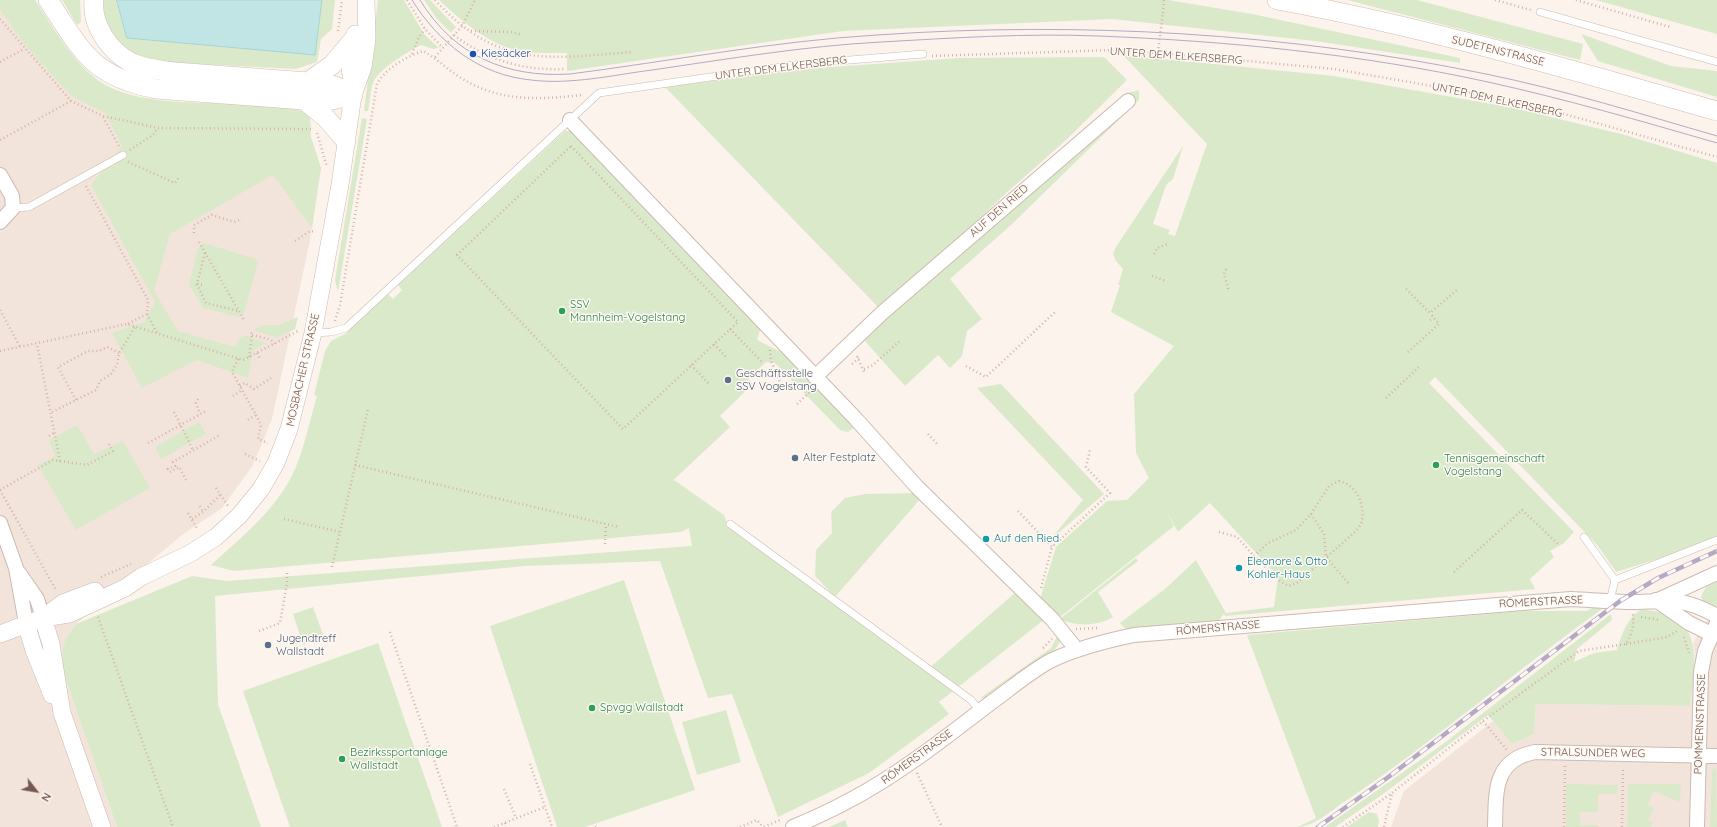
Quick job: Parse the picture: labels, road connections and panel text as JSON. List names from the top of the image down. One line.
{"streets":{"main road":["SUDETENSTRASSE"],"street":["AUF DEN RIED","MOSBACHER STRASSE","RÖMERSTRASSE","POMMERNSTRASSE","STRALSUNDER WEG"],"path":["UNTER DEM ELKERSBERG"]},"crossings":[["POMMERNSTRASSE","STRALSUNDER WEG"]],"places":["Kiesäcker","SSV Mannheim-Vogelstang","Geschäftsstelle SSV Vogelstang","Alter Festplatz","Tennisgemeinschaft Vogelstang","Auf den Ried","Eleonore & Otto Kohler-Haus","Jugendtreff Wallstadt","Spvgg Wallstadt","Bezirkssportanlage Wallstadt"],"north":"bottom right"}
